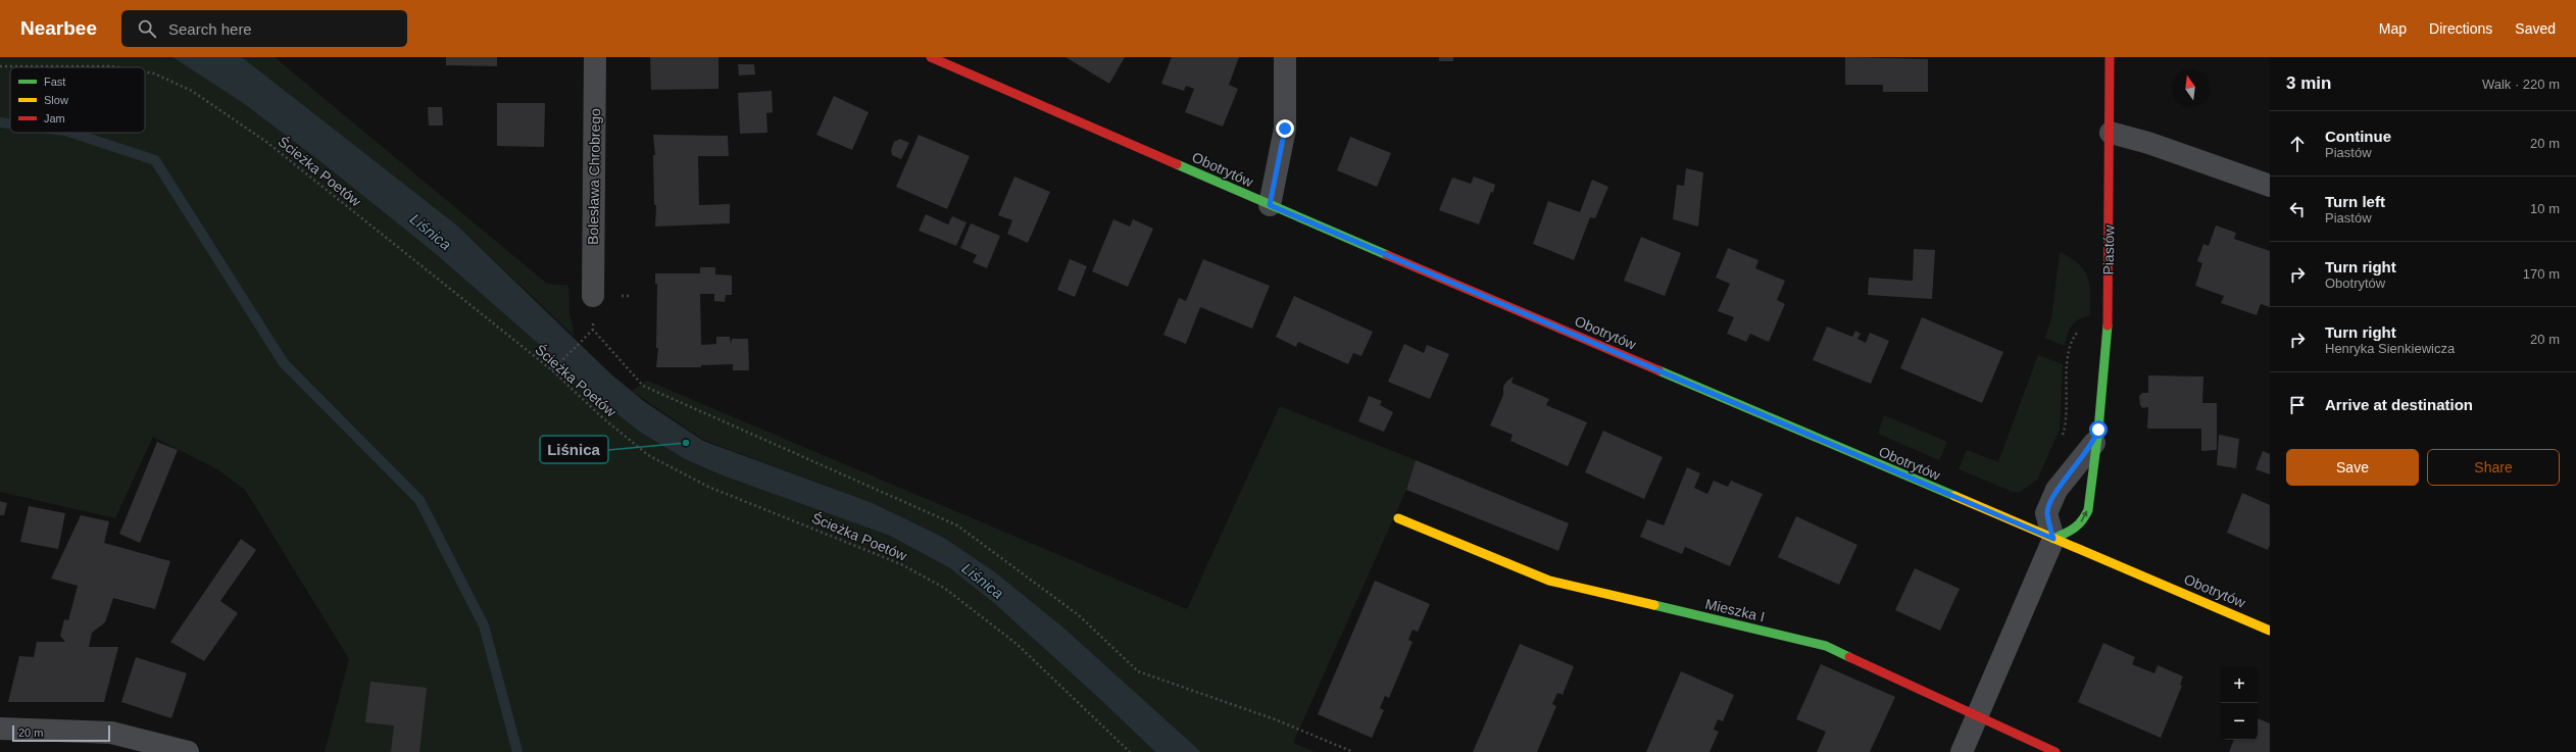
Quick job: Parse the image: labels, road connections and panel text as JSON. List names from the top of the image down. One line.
{"streets":{"street":["Obotrytów","Bolesława Chrobrego","Piastów","Mieszka I"],"path":["Ścieżka Poetów"]},"crossings":[["Obotrytów","Piastów"]],"water":["Liśnica"],"places":["Liśnica"],"legend":["Fast","Slow","Jam"],"scale_bar":"20 m","north":"top","page":{"header":"Nearbee","search":"Search here","nav":["Map","Directions","Saved"],"heading":["3 min","Walk · 220 m"],"list":[["Continue","Piastów","20 m"],["Turn left","Piastów","10 m"],["Turn right","Obotrytów","170 m"],["Turn right","Henryka Sienkiewicza","20 m"],"Arrive at destination"],"buttons":["Save","Share"],"map_buttons":["+","−"],"scale":"20 m"}}
